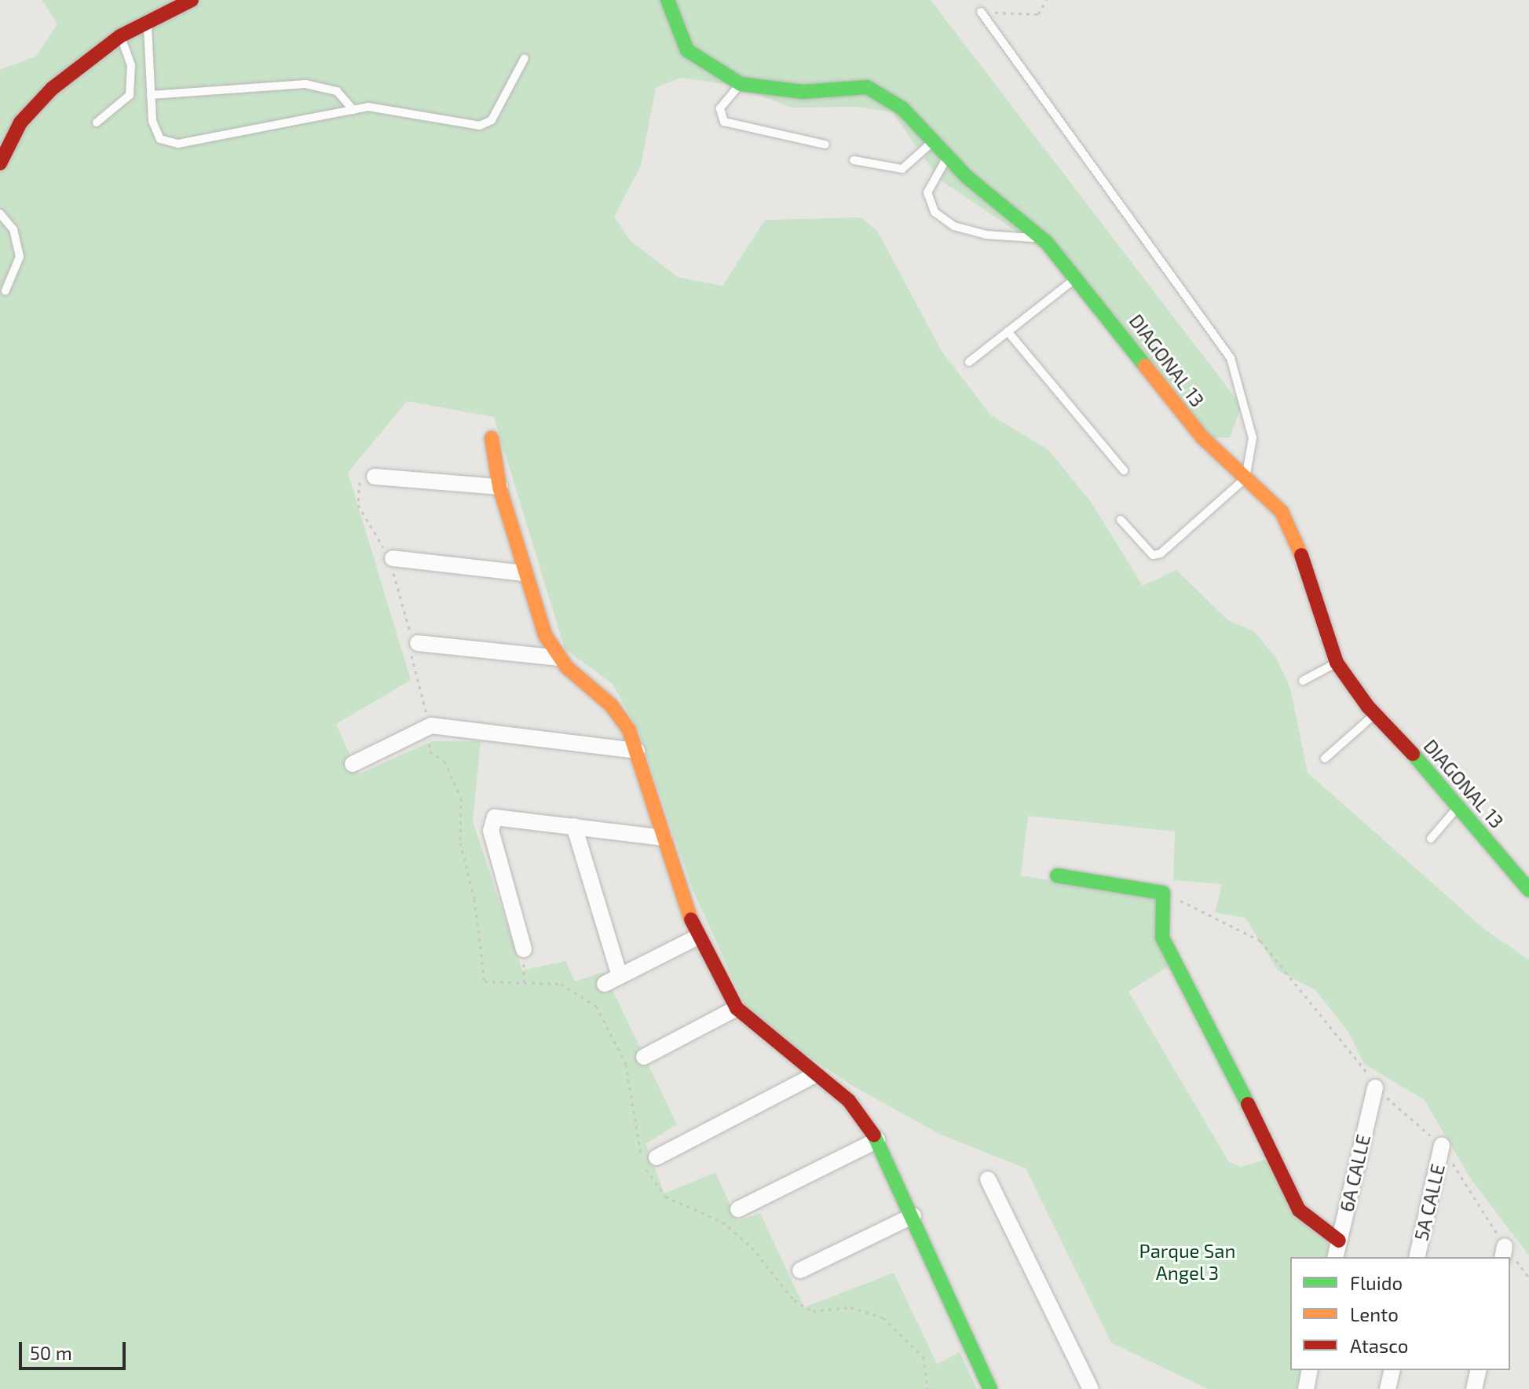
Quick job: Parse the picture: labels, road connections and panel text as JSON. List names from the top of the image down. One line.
{"streets":{"street":["DIAGONAL 13","6A CALLE","5A CALLE"]},"parks":["Parque San Angel 3"],"legend":["Fluido","Lento","Atasco"],"scale_bar":"50 m"}
